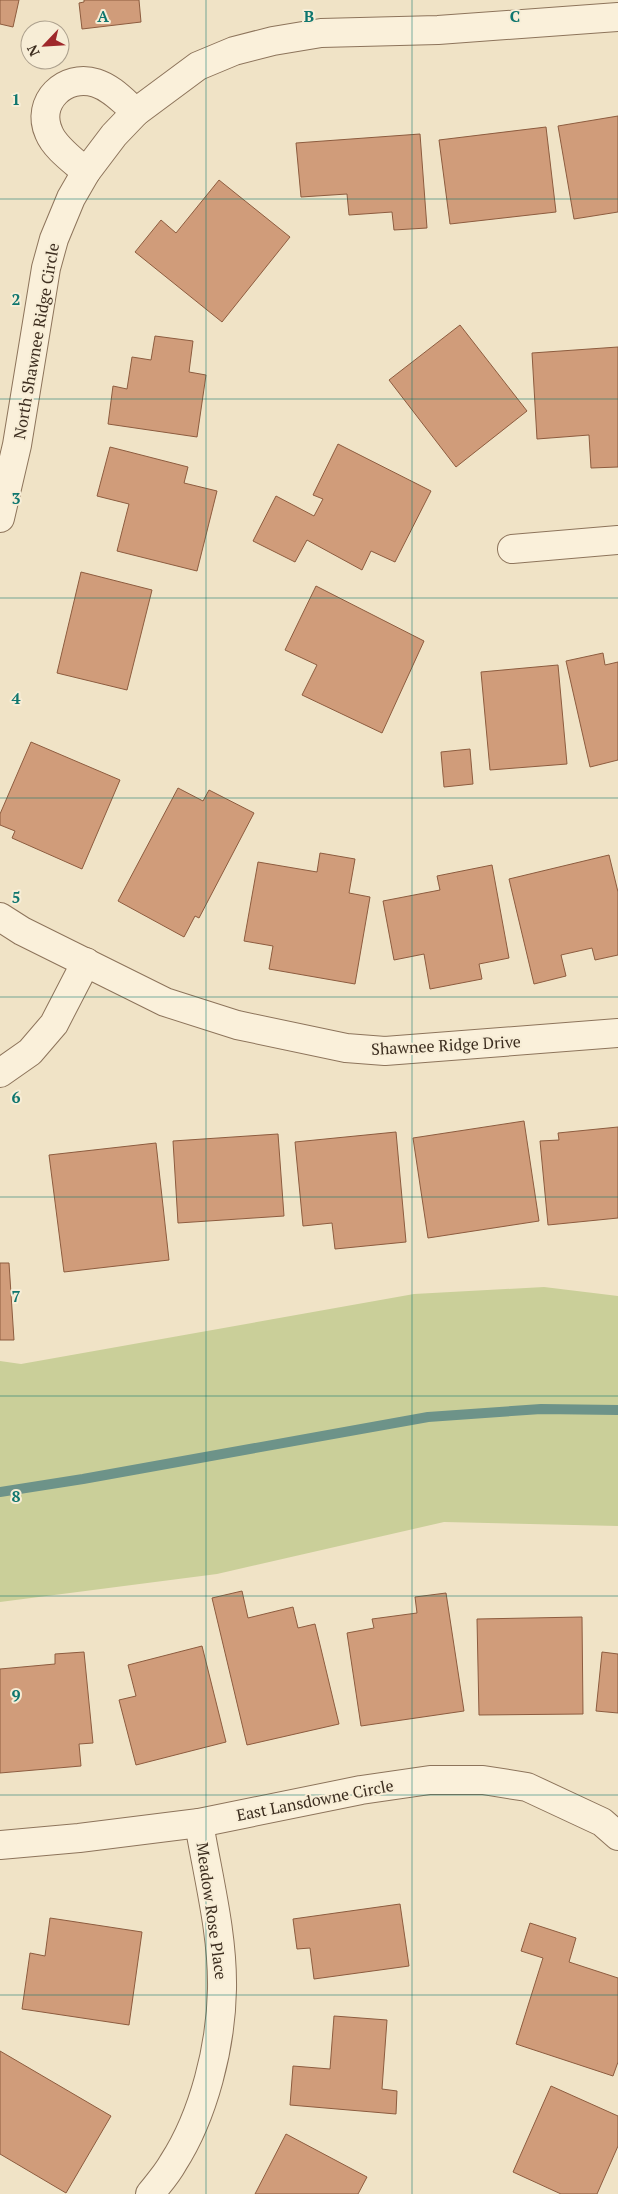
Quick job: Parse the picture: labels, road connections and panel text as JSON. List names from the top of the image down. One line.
{"streets":{"street":["North Shawnee Ridge Circle","Shawnee Ridge Drive","East Lansdowne Circle","Meadow Rose Place"]},"crossings":[["East Lansdowne Circle","Meadow Rose Place"]],"north":"bottom left","grid":{"columns":["A","B","C"],"rows":["1","2","3","4","5","6","7","8","9"]}}
